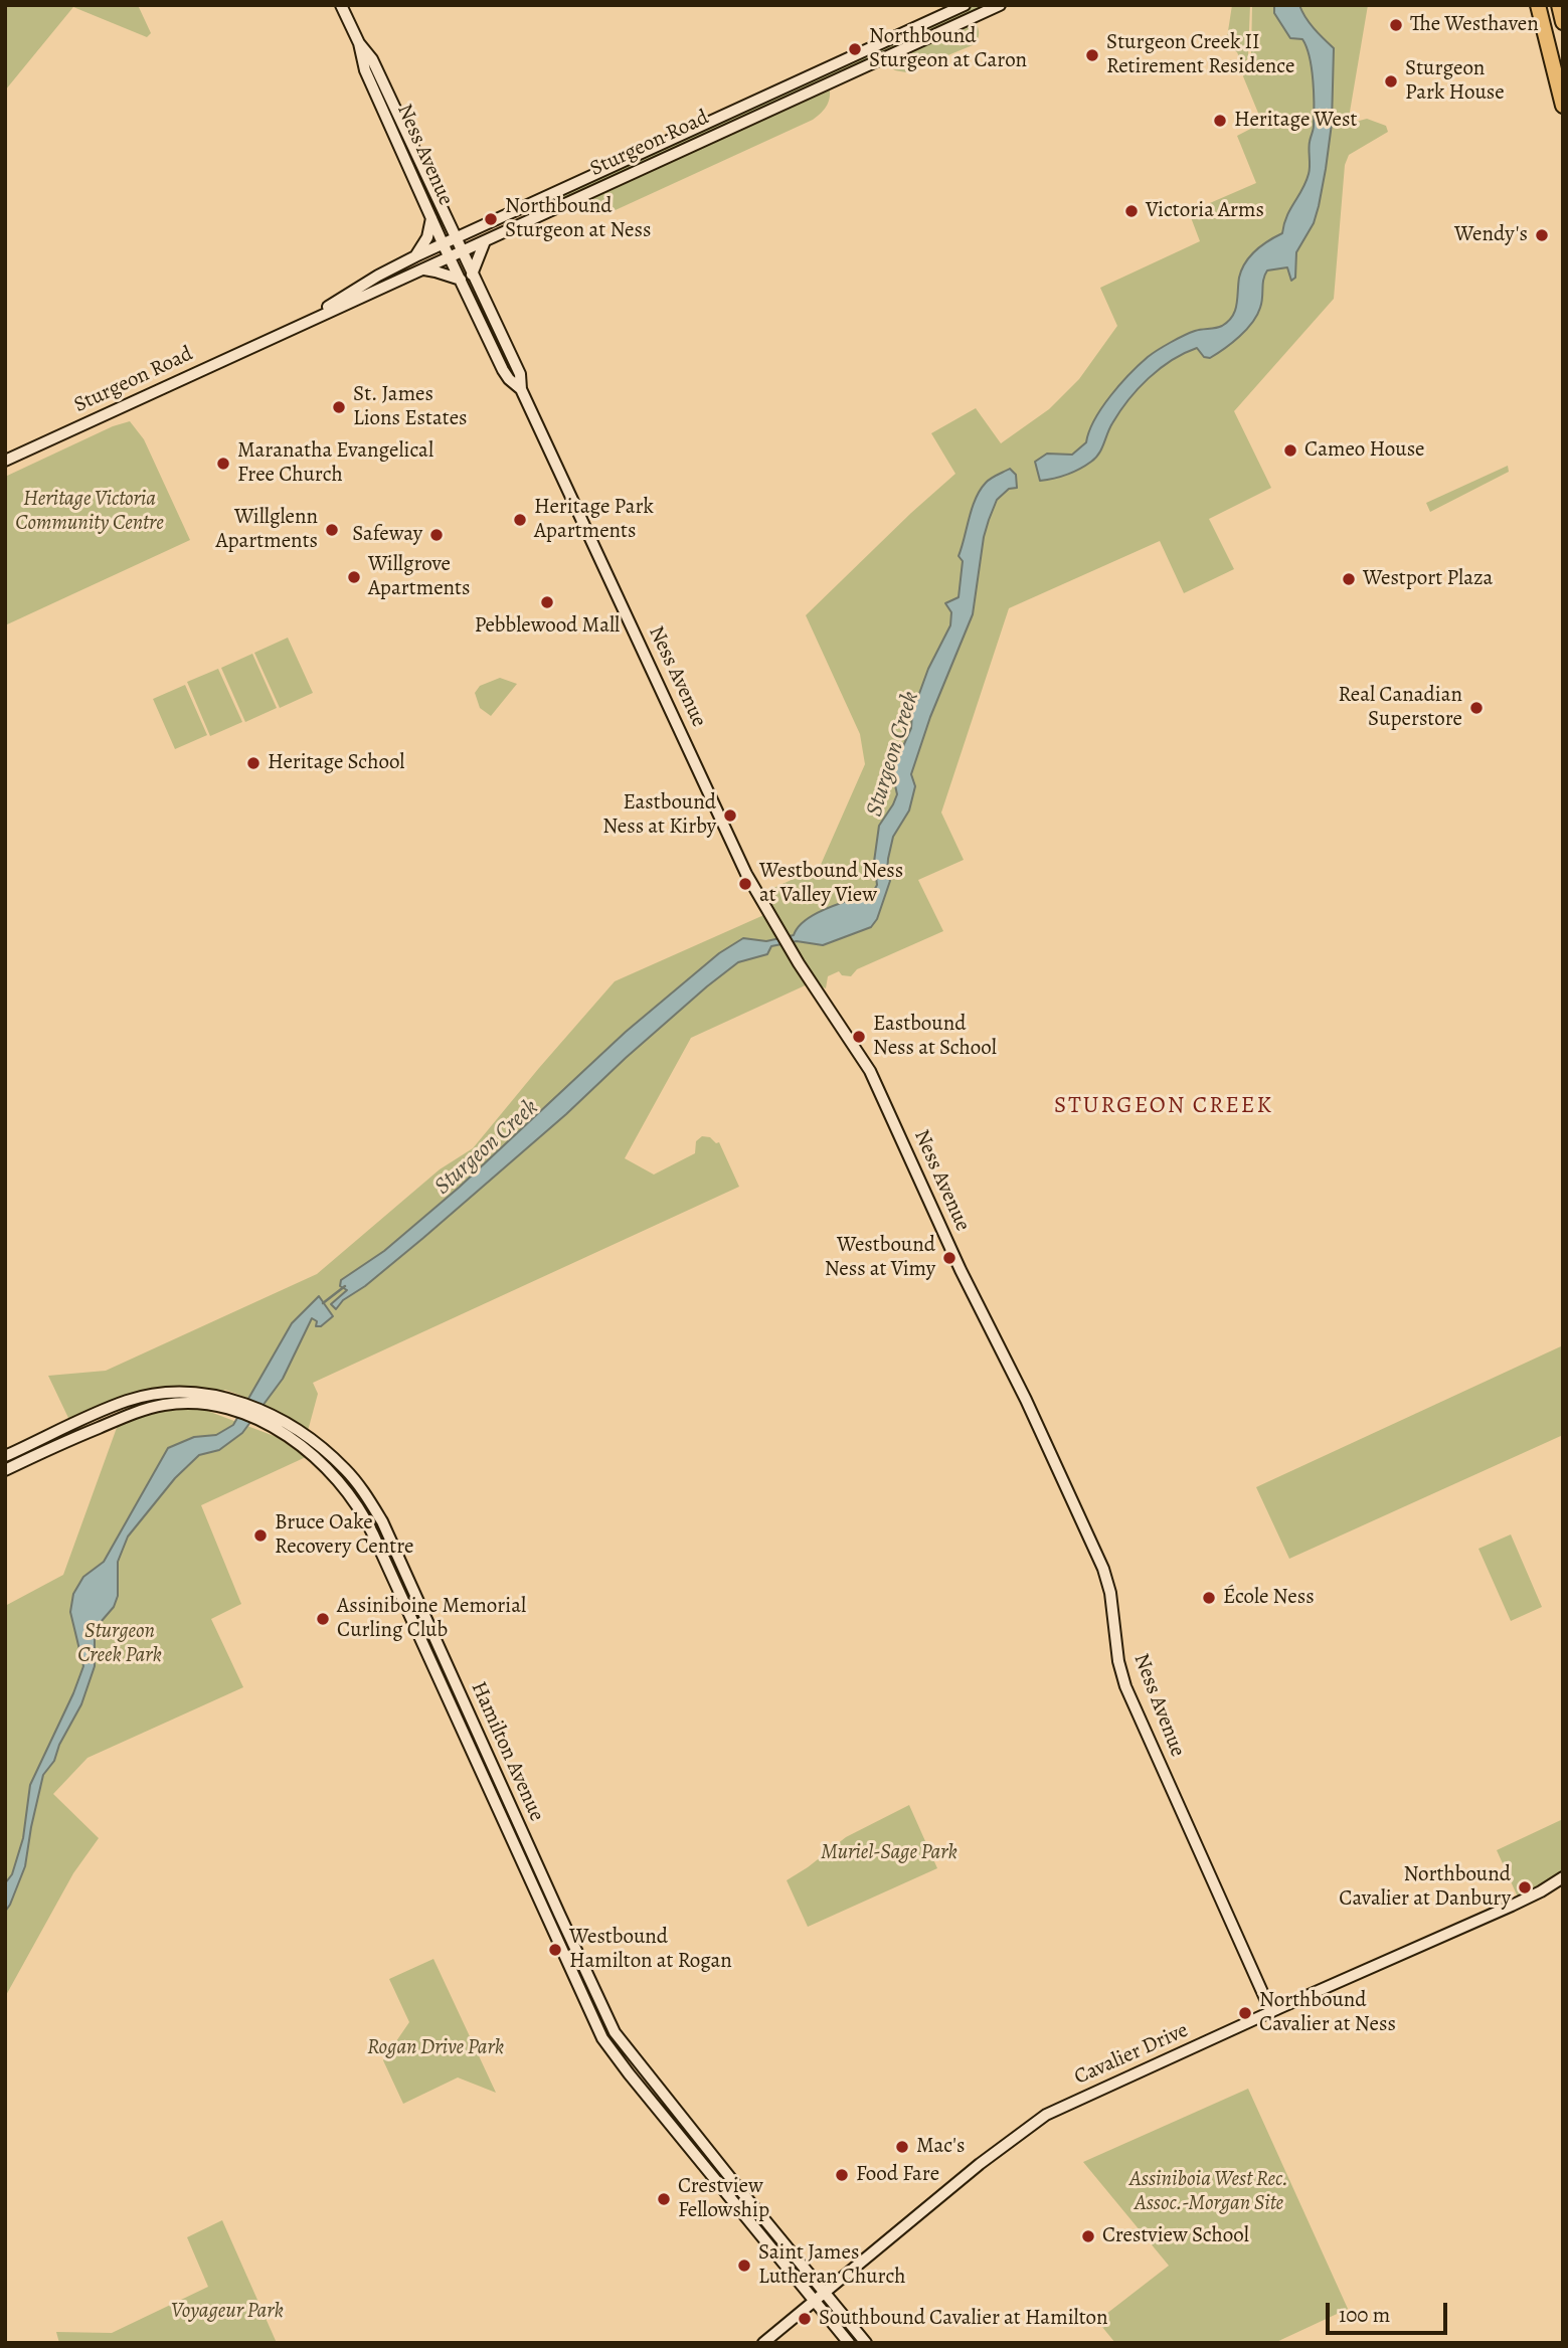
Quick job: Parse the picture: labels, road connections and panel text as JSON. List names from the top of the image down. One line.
{"streets":{"street":["Sturgeon Road","Ness Avenue","Hamilton Avenue","Cavalier Drive"]},"crossings":[["Sturgeon Road","Ness Avenue"],["Ness Avenue","Cavalier Drive"],["Hamilton Avenue","Cavalier Drive"]],"districts":["STURGEON CREEK"],"water":["Sturgeon Creek"],"parks":["Heritage Victoria Community Centre","Sturgeon Creek Park","Muriel-Sage Park","Rogan Drive Park","Assiniboia West Rec. Assoc.-Morgan Site","Voyageur Park"],"places":["The Westhaven","Northbound Sturgeon at Caron","Sturgeon Creek II Retirement Residence","Sturgeon Park House","Heritage West","Victoria Arms","Northbound Sturgeon at Ness","Wendy's","St. James Lions Estates","Cameo House","Maranatha Evangelical Free Church","Heritage Park Apartments","Willglenn Apartments","Safeway","Willgrove Apartments","Westport Plaza","Pebblewood Mall","Real Canadian Superstore","Heritage School","Eastbound Ness at Kirby","Westbound Ness at Valley View","Eastbound Ness at School","Westbound Ness at Vimy","Bruce Oake Recovery Centre","École Ness","Assiniboine Memorial Curling Club","Northbound Cavalier at Danbury","Westbound Hamilton at Rogan","Northbound Cavalier at Ness","Mac's","Food Fare","Crestview Fellowship","Crestview School","Saint James Lutheran Church","Southbound Cavalier at Hamilton"],"scale_bar":"100 m"}
